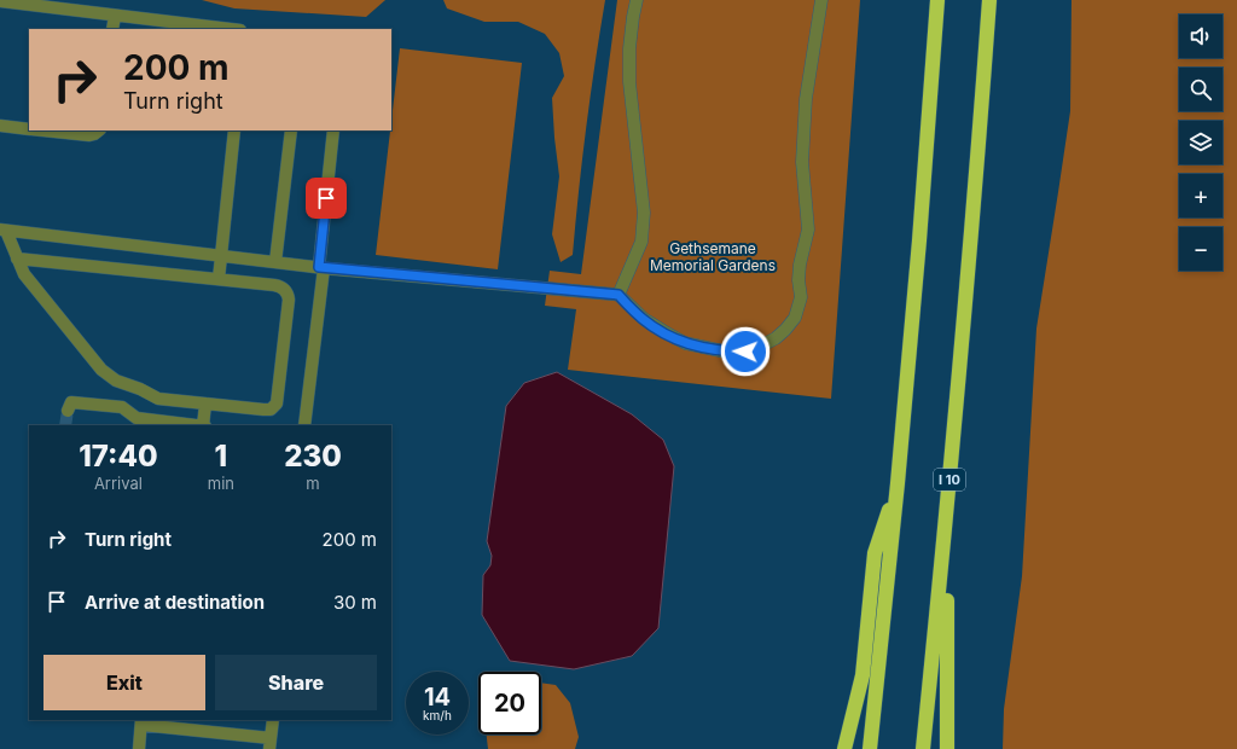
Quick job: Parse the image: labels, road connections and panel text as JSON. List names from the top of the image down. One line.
{"streets":{"highway":["I 10"]},"parks":["Gethsemane Memorial Gardens"],"page":{"map_buttons":["+","−"],"turn":["200 m","Turn right"],"eta":["17:40","Arrival","1","min","230","m"],"list":[{"name":"Turn right","value":"200 m"},{"name":"Arrive at destination","value":"30 m"}],"buttons":["Exit","Share"],"speed":"14 km/h","limit":"20"}}
